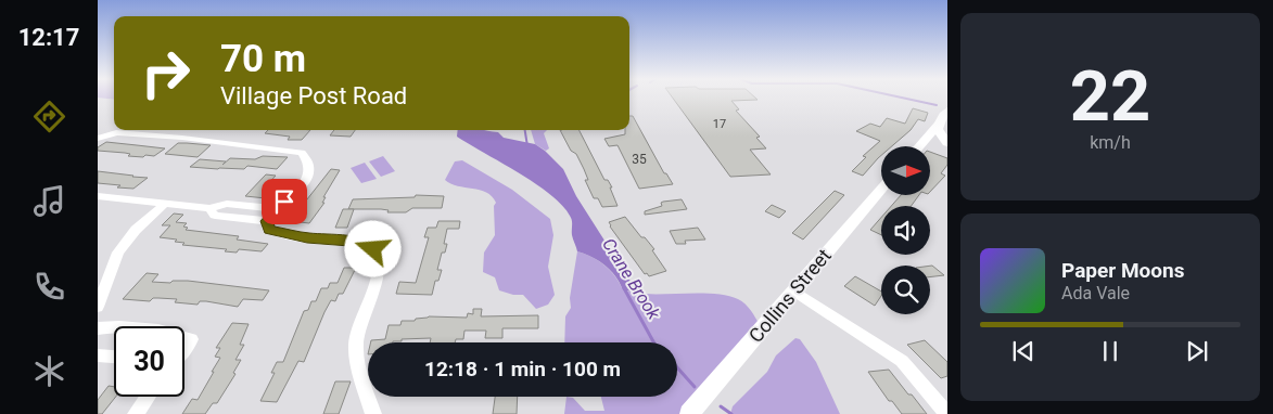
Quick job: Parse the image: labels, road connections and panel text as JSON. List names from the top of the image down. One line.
{"streets":{"main road":["Collins Street"]},"water":["Crane Brook"],"house_numbers":["17","35"],"north":"right","page":{"tabs":"12:17","tile":["22","km/h"],"turn":["70 m","Village Post Road"],"song":["Paper Moons","Ada Vale"],"limit":"30","trip":"12:18 · 1 min · 100 m"}}
